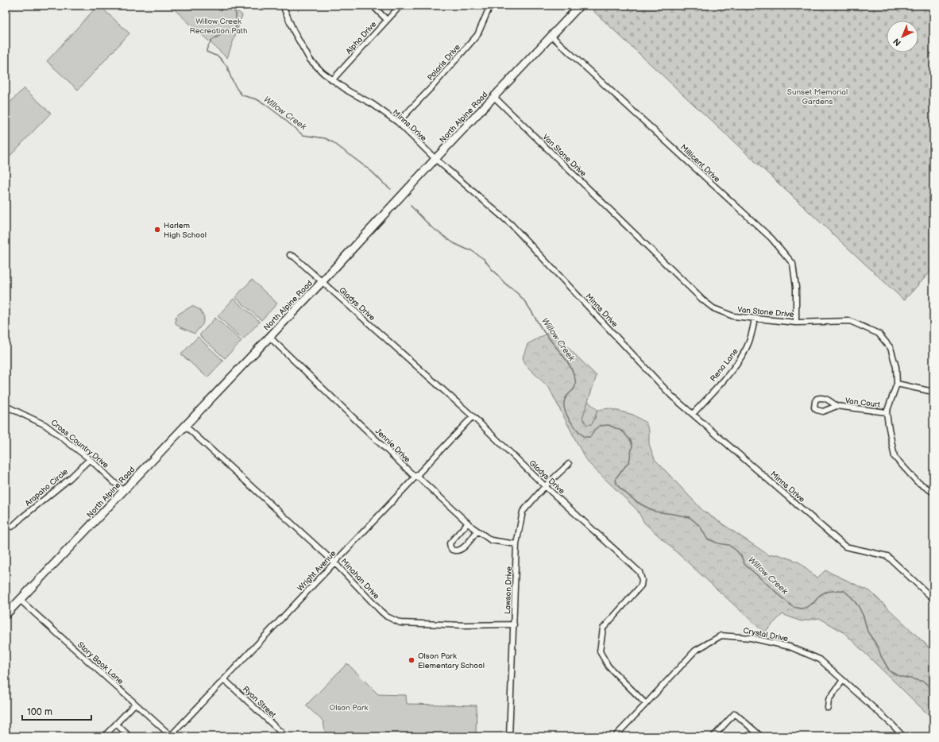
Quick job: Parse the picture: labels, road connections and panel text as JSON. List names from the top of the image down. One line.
{"streets":{"main road":["North Alpine Road"],"street":["Alpha Drive","Polaris Drive","Minns Drive","Van Stone Drive","Millicent Drive","Gladys Drive","Rena Lane","Van Court","Cross Country Drive","Jennie Drive","Arapaho Circle","Wright Avenue","Minahan Drive","Lawson Drive","Crystal Drive","Story Book Lane","Ryan Street"]},"crossings":[["Alpha Drive","Minns Drive"],["Polaris Drive","Minns Drive"],["North Alpine Road","Minns Drive"],["North Alpine Road","Van Stone Drive"],["North Alpine Road","Millicent Drive"],["North Alpine Road","Gladys Drive"],["North Alpine Road","Cross Country Drive"],["North Alpine Road","Jennie Drive"],["North Alpine Road","Minahan Drive"],["North Alpine Road","Story Book Lane"],["Minns Drive","Rena Lane"],["Van Stone Drive","Millicent Drive"],["Van Stone Drive","Rena Lane"],["Van Stone Drive","Van Court"],["Gladys Drive","Wright Avenue"],["Gladys Drive","Lawson Drive"],["Gladys Drive","Crystal Drive"],["Cross Country Drive","Arapaho Circle"],["Jennie Drive","Wright Avenue"],["Jennie Drive","Lawson Drive"],["Wright Avenue","Minahan Drive"],["Wright Avenue","Story Book Lane"],["Wright Avenue","Ryan Street"],["Minahan Drive","Lawson Drive"]],"water":["Willow Creek"],"parks":["Willow Creek Recreation Path","Sunset Memorial Gardens","Olson Park"],"places":["Harlem High School","Olson Park Elementary School"],"scale_bar":"100 m","north":"bottom left"}
